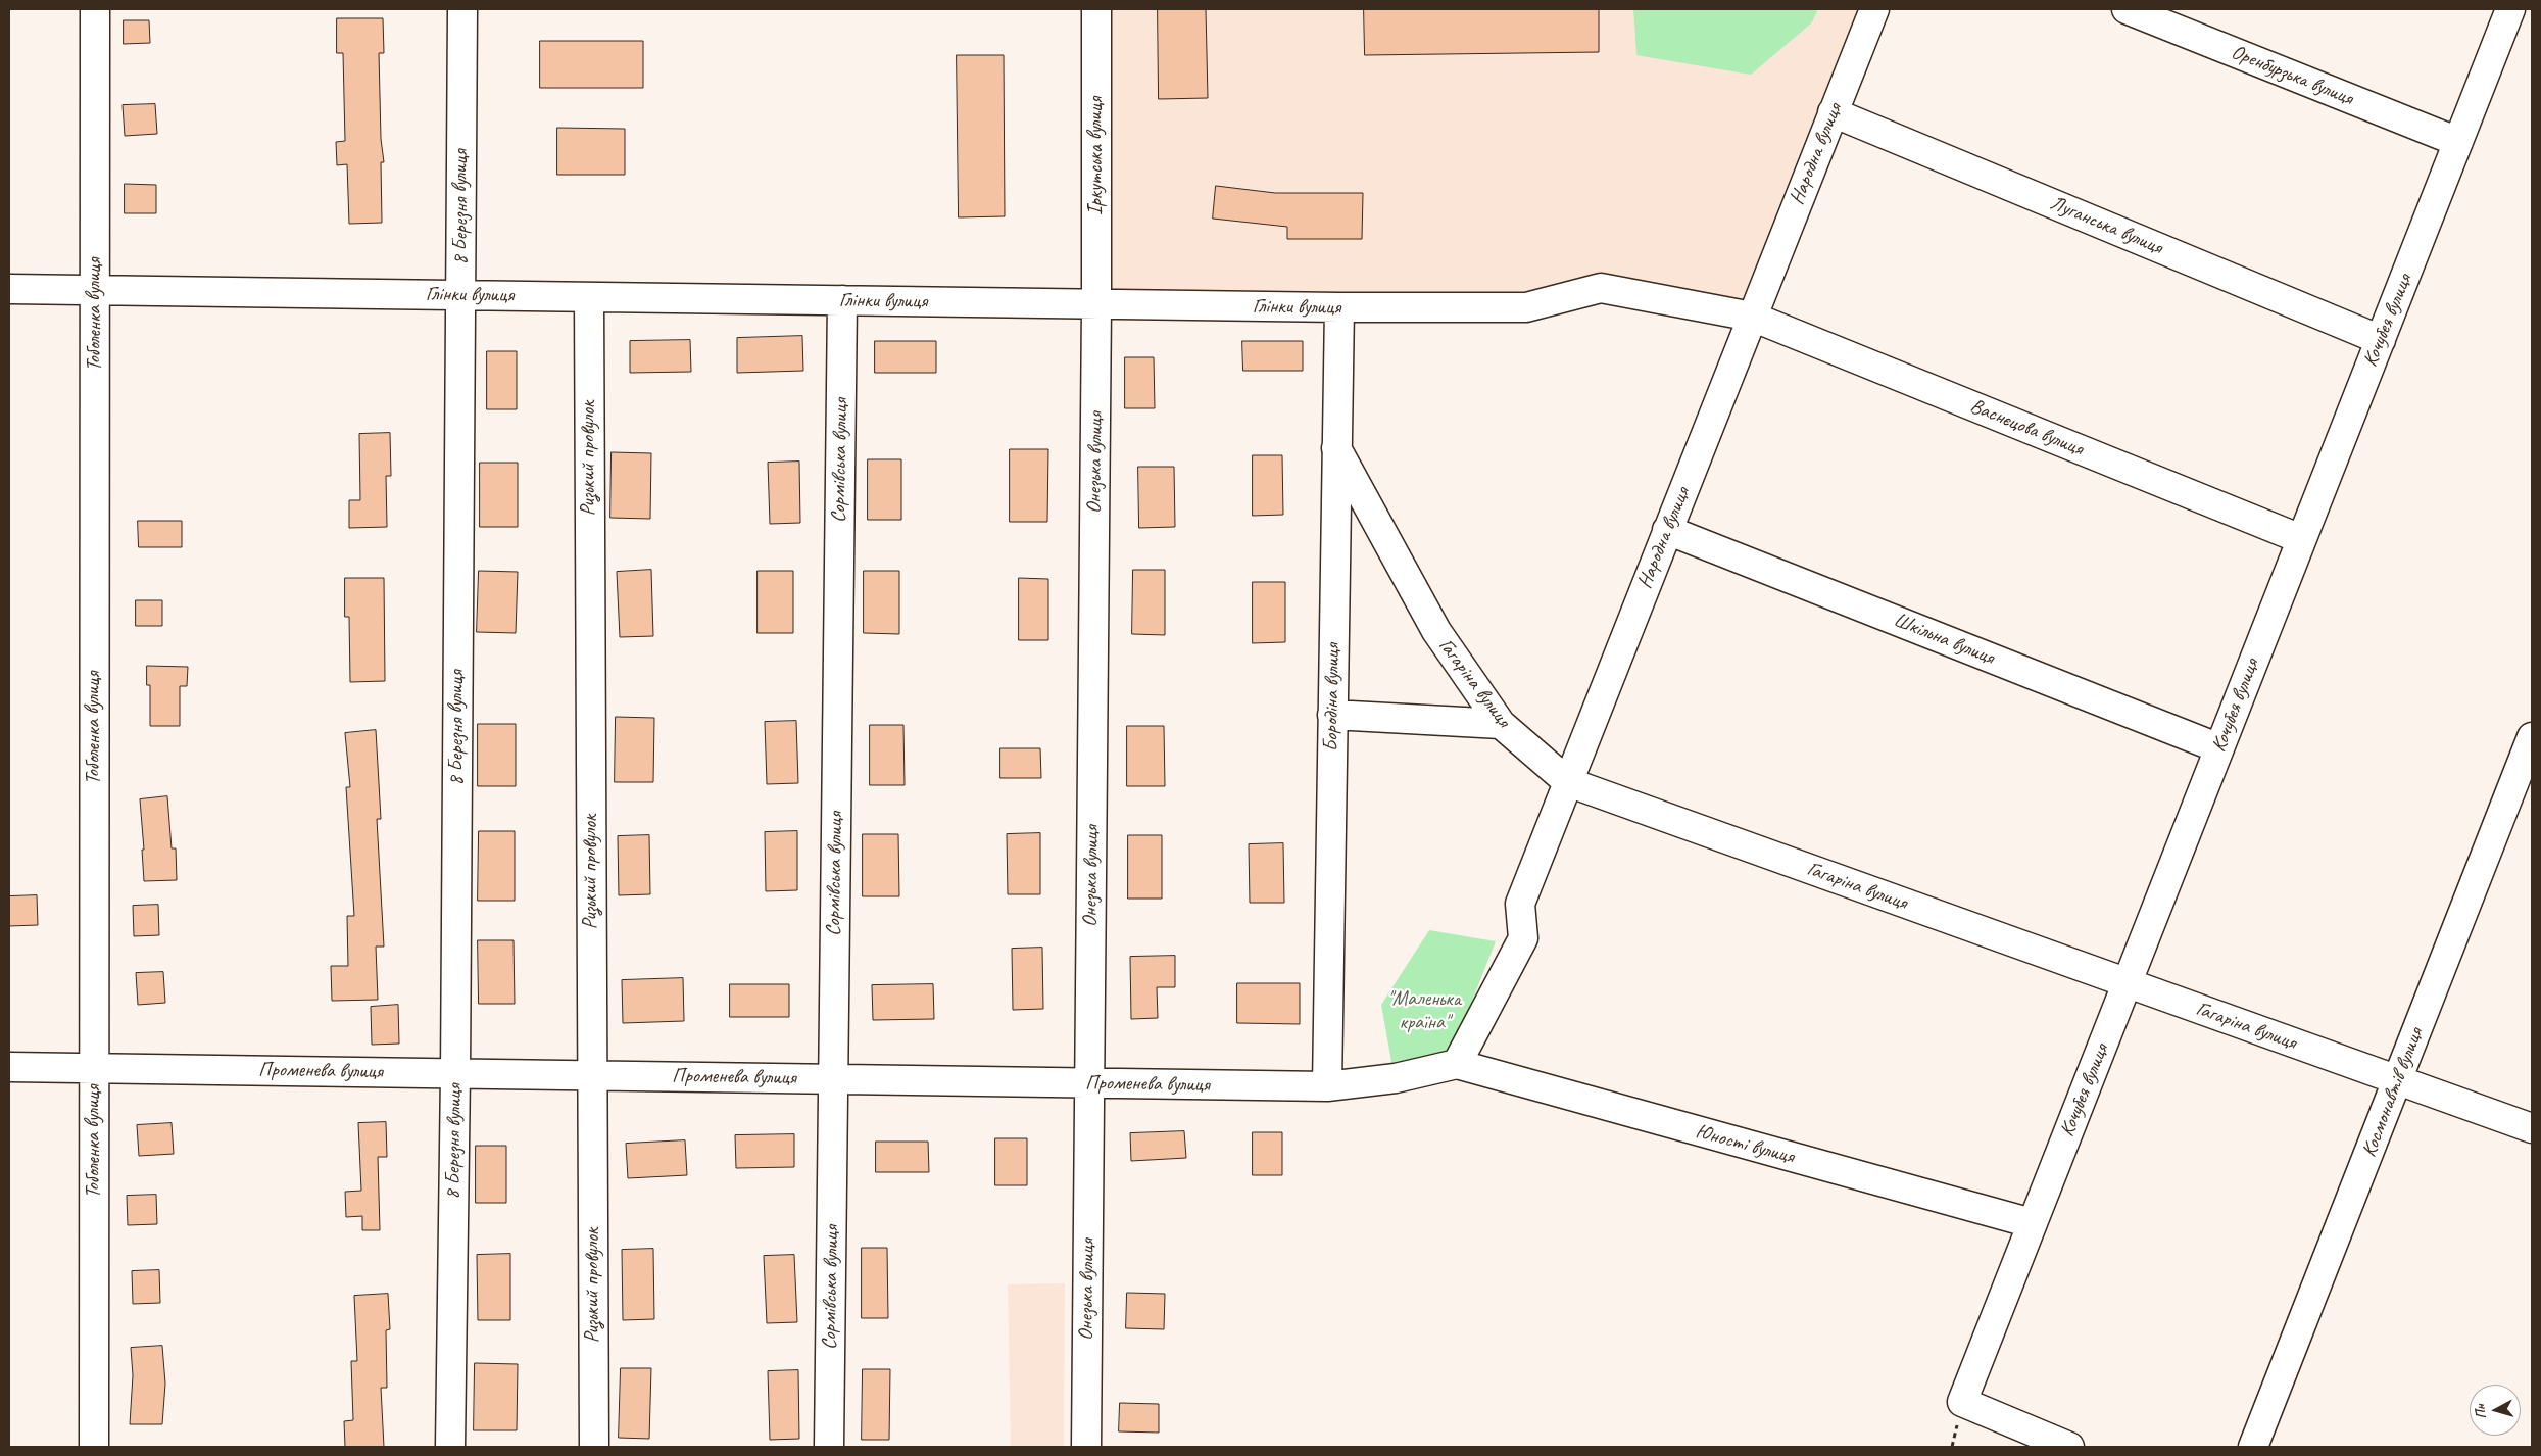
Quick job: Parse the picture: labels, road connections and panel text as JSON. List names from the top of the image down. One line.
{"streets":{"street":["Оренбурзька вулиця","Народна вулиця","Іркутська вулиця","8 Березня вулиця","Луганська вулиця","Глінки вулиця","Тоболенка вулиця","Кочубея вулиця","Васнєцова вулиця","Ризький провулок","Сормівська вулиця","Онезька вулиця","Шкільна вулиця","Гагаріна вулиця","Бородіна вулиця","Променева вулиця","Космонавтів вулиця","Юності вулиця"]},"crossings":[["Оренбурзька вулиця","Кочубея вулиця"],["Народна вулиця","Луганська вулиця"],["Народна вулиця","Глінки вулиця"],["Народна вулиця","Васнєцова вулиця"],["Народна вулиця","Шкільна вулиця"],["Народна вулиця","Гагаріна вулиця"],["Народна вулиця","Променева вулиця"],["Народна вулиця","Юності вулиця"],["Іркутська вулиця","Глінки вулиця"],["Іркутська вулиця","Онезька вулиця"],["8 Березня вулиця","Глінки вулиця"],["8 Березня вулиця","Променева вулиця"],["Луганська вулиця","Кочубея вулиця"],["Глінки вулиця","Тоболенка вулиця"],["Глінки вулиця","Васнєцова вулиця"],["Глінки вулиця","Ризький провулок"],["Глінки вулиця","Сормівська вулиця"],["Глінки вулиця","Онезька вулиця"],["Глінки вулиця","Бородіна вулиця"],["Тоболенка вулиця","Променева вулиця"],["Кочубея вулиця","Васнєцова вулиця"],["Кочубея вулиця","Шкільна вулиця"],["Кочубея вулиця","Гагаріна вулиця"],["Кочубея вулиця","Юності вулиця"],["Ризький провулок","Променева вулиця"],["Сормівська вулиця","Променева вулиця"],["Онезька вулиця","Променева вулиця"],["Гагаріна вулиця","Бородіна вулиця"],["Гагаріна вулиця","Космонавтів вулиця"],["Бородіна вулиця","Променева вулиця"],["Променева вулиця","Юності вулиця"]],"parks":["\"Маленька країна\""],"north":"left"}
